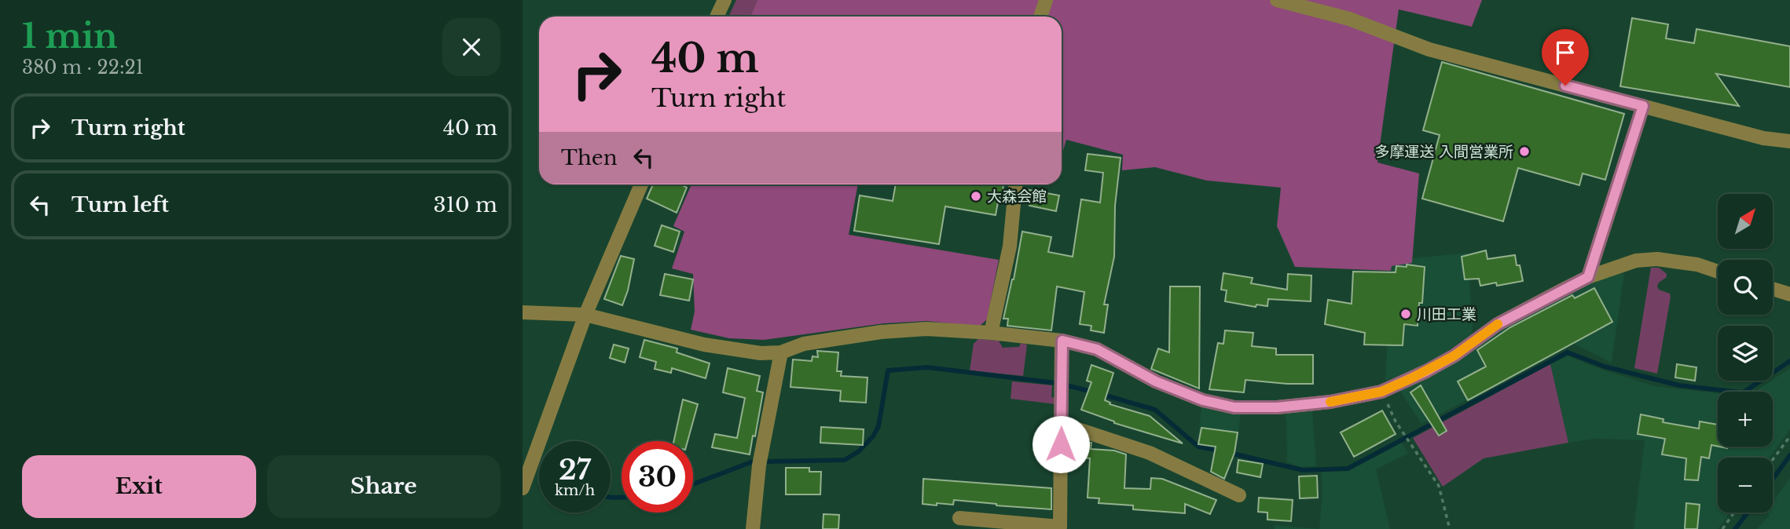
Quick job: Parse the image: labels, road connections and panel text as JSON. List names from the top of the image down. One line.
{"places":["多摩運送 入間営業所","大森会館","川田工業"],"north":"top right","page":{"heading":["1 min","380 m · 22:21"],"turn":["40 m","Turn right"],"list":[{"name":"Turn right","value":"40 m"},{"name":"Turn left","value":"310 m"}],"then":"Then","map_buttons":["+","−"],"speed":"27 km/h","limit":"30","buttons":["Exit","Share"]}}
